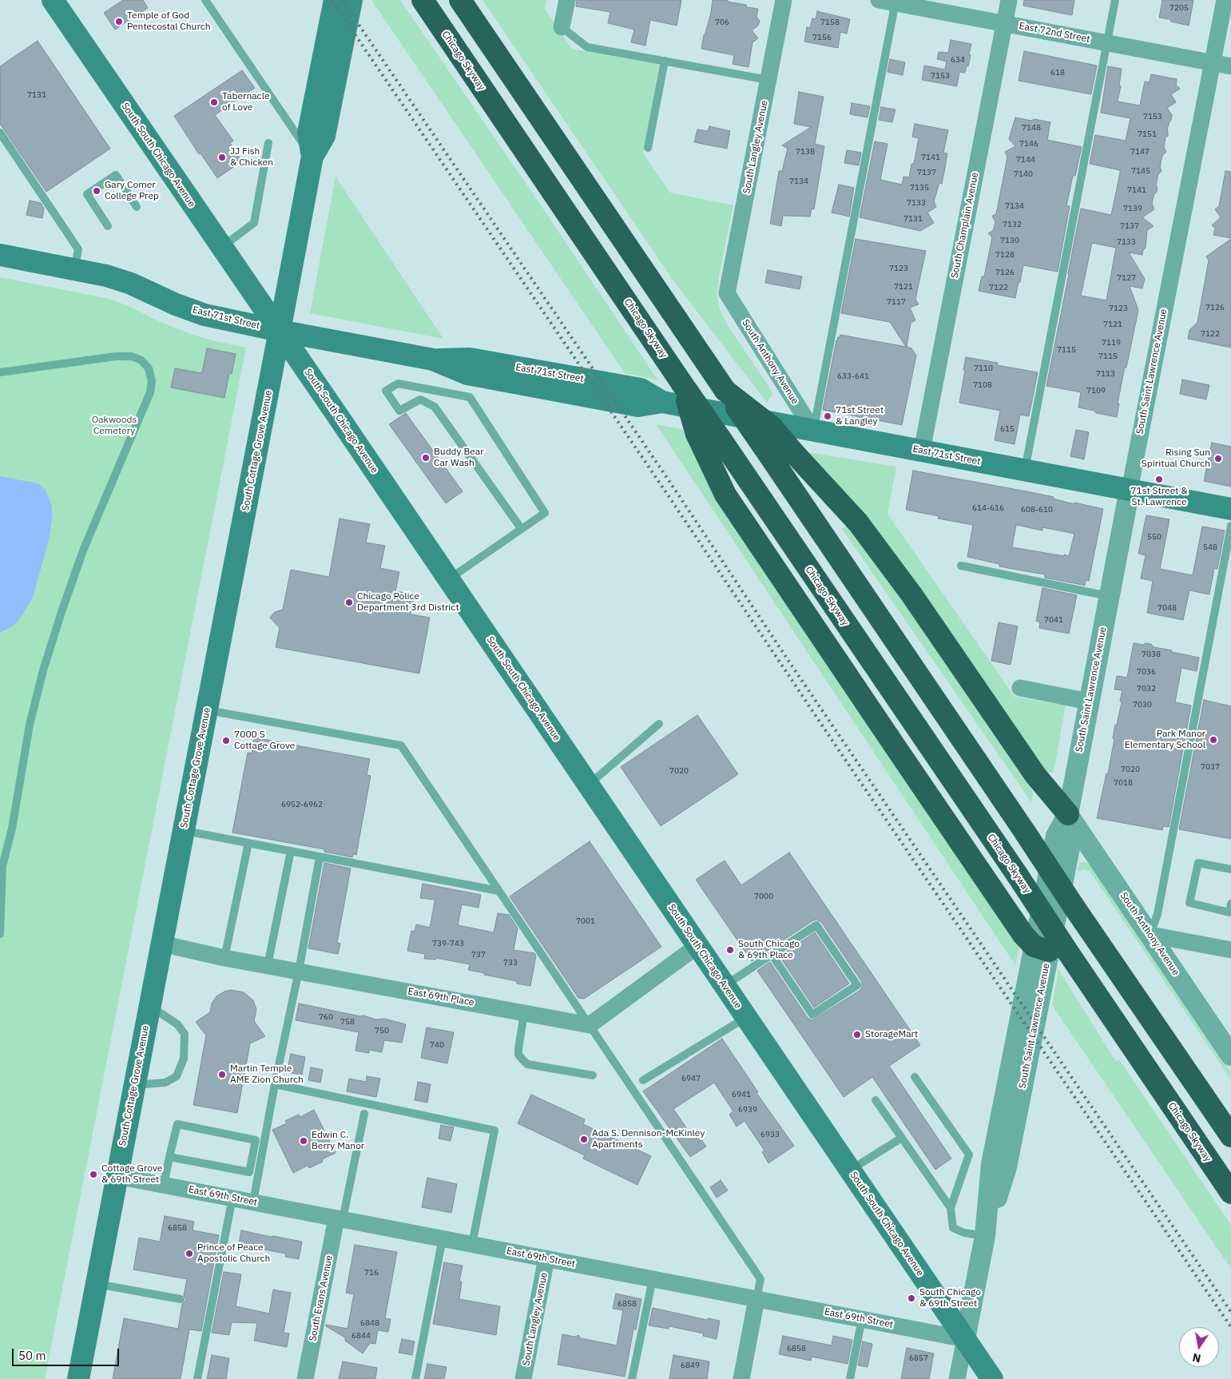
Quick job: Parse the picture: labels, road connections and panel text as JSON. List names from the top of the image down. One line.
{"streets":{"highway":["Chicago Skyway"],"main road":["South South Chicago Avenue","East 71st Street","South Cottage Grove Avenue"],"street":["East 72nd Street","South Langley Avenue","South Champlain Avenue","South Anthony Avenue","South Saint Lawrence Avenue","East 69th Place","East 69th Street","South Evans Avenue"]},"crossings":[["East 72nd Street","South Champlain Avenue"],["East 72nd Street","South Saint Lawrence Avenue"],["Chicago Skyway","South Saint Lawrence Avenue"],["South Langley Avenue","South Anthony Avenue"],["South Langley Avenue","East 69th Street"],["South South Chicago Avenue","East 71st Street"],["South South Chicago Avenue","South Saint Lawrence Avenue"],["South South Chicago Avenue","South Cottage Grove Avenue"],["South South Chicago Avenue","East 69th Street"],["South Champlain Avenue","East 71st Street"],["East 71st Street","South Anthony Avenue"],["East 71st Street","South Saint Lawrence Avenue"],["East 71st Street","South Cottage Grove Avenue"],["South Anthony Avenue","South Saint Lawrence Avenue"],["South Saint Lawrence Avenue","East 69th Street"],["South Cottage Grove Avenue","East 69th Place"],["South Cottage Grove Avenue","East 69th Street"],["East 69th Street","South Evans Avenue"]],"parks":["Oakwoods Cemetery"],"places":["Temple of God Pentecostal Church","Tabernacle of Love","JJ Fish & Chicken","Gary Comer College Prep","71st Street & Langley","Buddy Bear Car Wash","Rising Sun Spiritual Church","71st Street & St. Lawrence","Chicago Police Department 3rd District","Park Manor Elementary School","7000 S Cottage Grove","South Chicago & 69th Place","StorageMart","Martin Temple AME Zion Church","Ada S. Dennison-McKinley Apartments","Edwin C. Berry Manor","Cottage Grove & 69th Street","Prince of Peace Apostolic Church","South Chicago & 69th Street"],"house_numbers":["7205","706","7158","7156","634","618","7153","7131","7153","7148","7151","7146","7138","7147","7141","7144","7145","7137","7140","7134","7135","7141","7133","7134","7139","7131","7132","7137","7130","7133","7128","7123","7126","7127","7121","7122","7117","7126","7123","7121","7122","7119","7115","7115","7110","7113","633-641","7108","7109","615","614-616","608-610","550","548","7048","7041","7038","7036","7032","7030","7037","7020","7020","7018","6952-6962","7000","7001","739-743","737","733","760","758","750","740","6947","6941","6939","6933","6858","716","6858","6848","6844","6858","6857","6849"],"scale_bar":"50 m","north":"bottom"}
